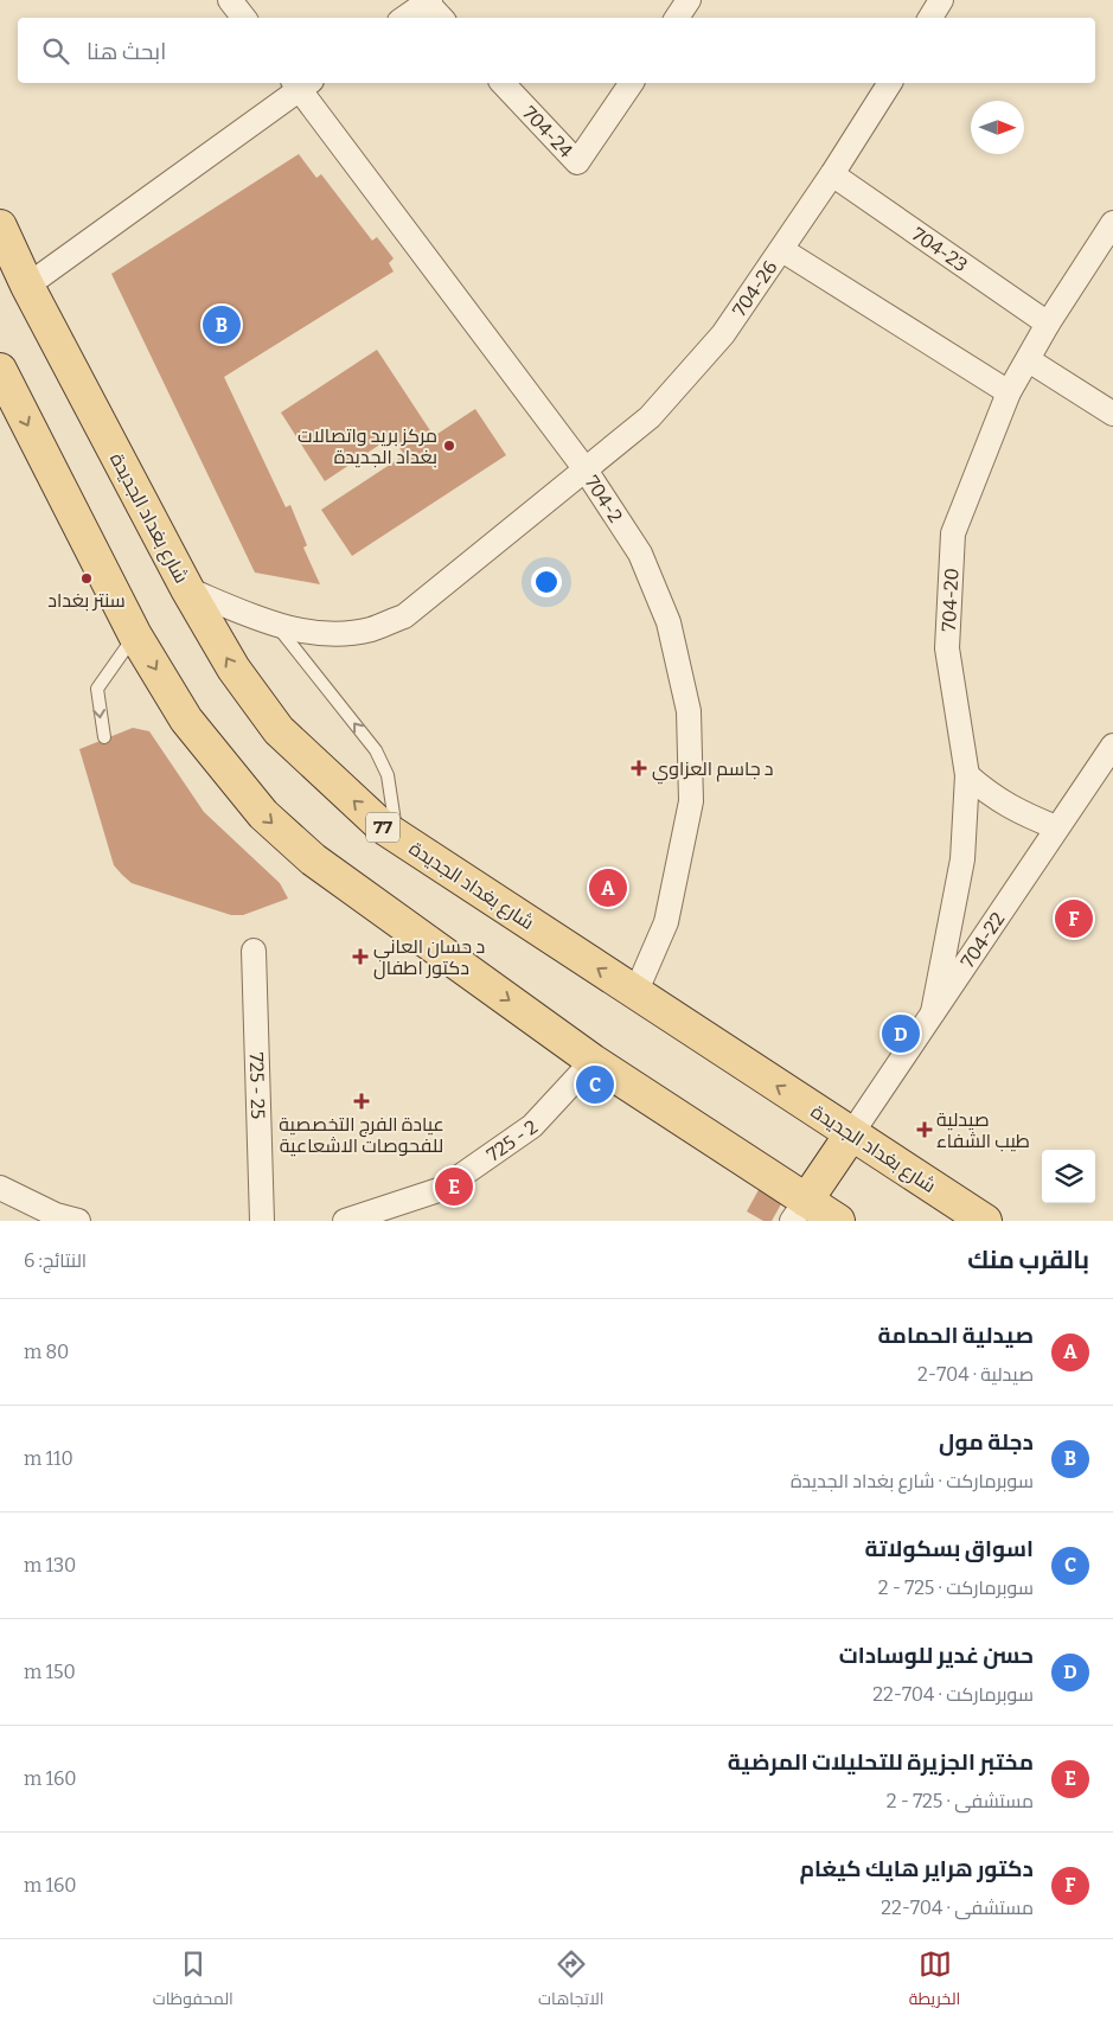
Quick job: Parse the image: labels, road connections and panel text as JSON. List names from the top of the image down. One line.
{"streets":{"main road":["شارع بغداد الجديدة","77"],"street":["704-24","704-23","704-26","704-2","704-20","704-22","725 - 25","725 - 2"]},"crossings":[["704-23","704-26"],["704-23","704-20"],["704-26","704-2"],["704-26","شارع بغداد الجديدة"],["704-2","شارع بغداد الجديدة"],["شارع بغداد الجديدة","704-22"],["704-20","704-22"]],"places":{"other":["مركز بريد واتصالات بغداد الجديدة","سنتر بغداد"],"health":["د جاسم العزاوي","د حسان العاني دكتور اطفال","عيادة الفرج التخصصية للفحوصات الاشعاعية","صيدلية طيب الشفاء"]},"north":"right","page":{"search":"ابحث هنا","pins":["B","A","F","D","C","E"],"heading":["بالقرب منك","النتائج: 6"],"list":[{"mark":"A","name":"صيدلية الحمامة","note":"صيدلية · 704-2","value":"80 m"},{"mark":"B","name":"دجلة مول","note":"سوبرماركت · شارع بغداد الجديدة","value":"110 m"},{"mark":"C","name":"اسواق بسكولاتة","note":"سوبرماركت · 725 - 2","value":"130 m"},{"mark":"D","name":"حسن غدير للوسادات","note":"سوبرماركت · 704-22","value":"150 m"},{"mark":"E","name":"مختبر الجزيرة للتحليلات المرضية","note":"مستشفى · 725 - 2","value":"160 m"},{"mark":"F","name":"دكتور هراير هايك كيغام","note":"مستشفى · 704-22","value":"160 m"}],"nav":["الخريطة","الاتجاهات","المحفوظات"]}}
